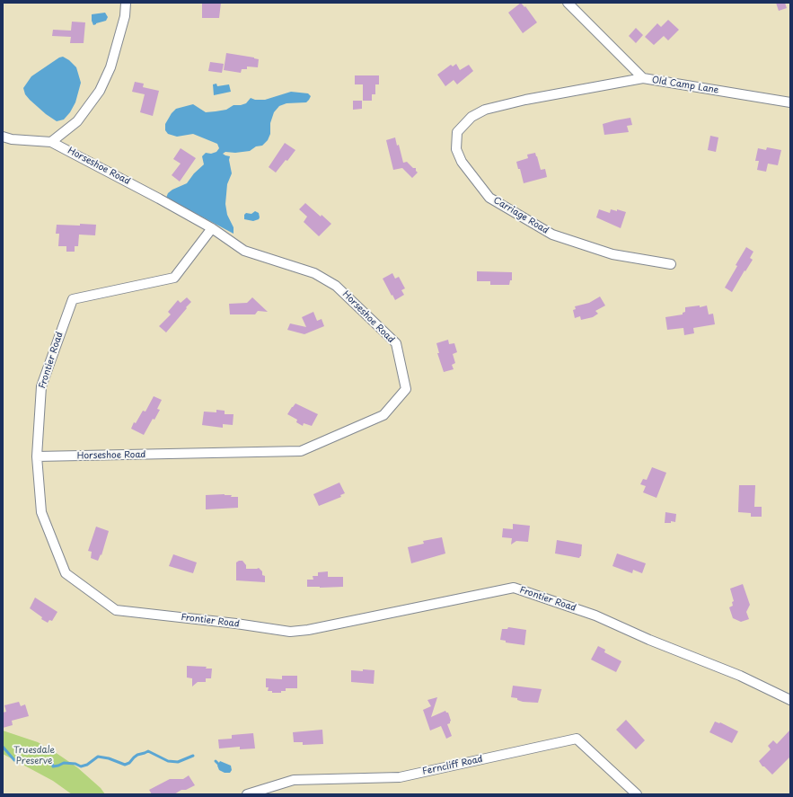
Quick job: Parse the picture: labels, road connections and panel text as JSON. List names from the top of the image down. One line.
{"streets":{"street":["Old Camp Lane","Horseshoe Road","Carriage Road","Frontier Road","Ferncliff Road"]},"crossings":[["Old Camp Lane","Carriage Road"],["Horseshoe Road","Frontier Road"]],"parks":["Truesdale Preserve"]}
